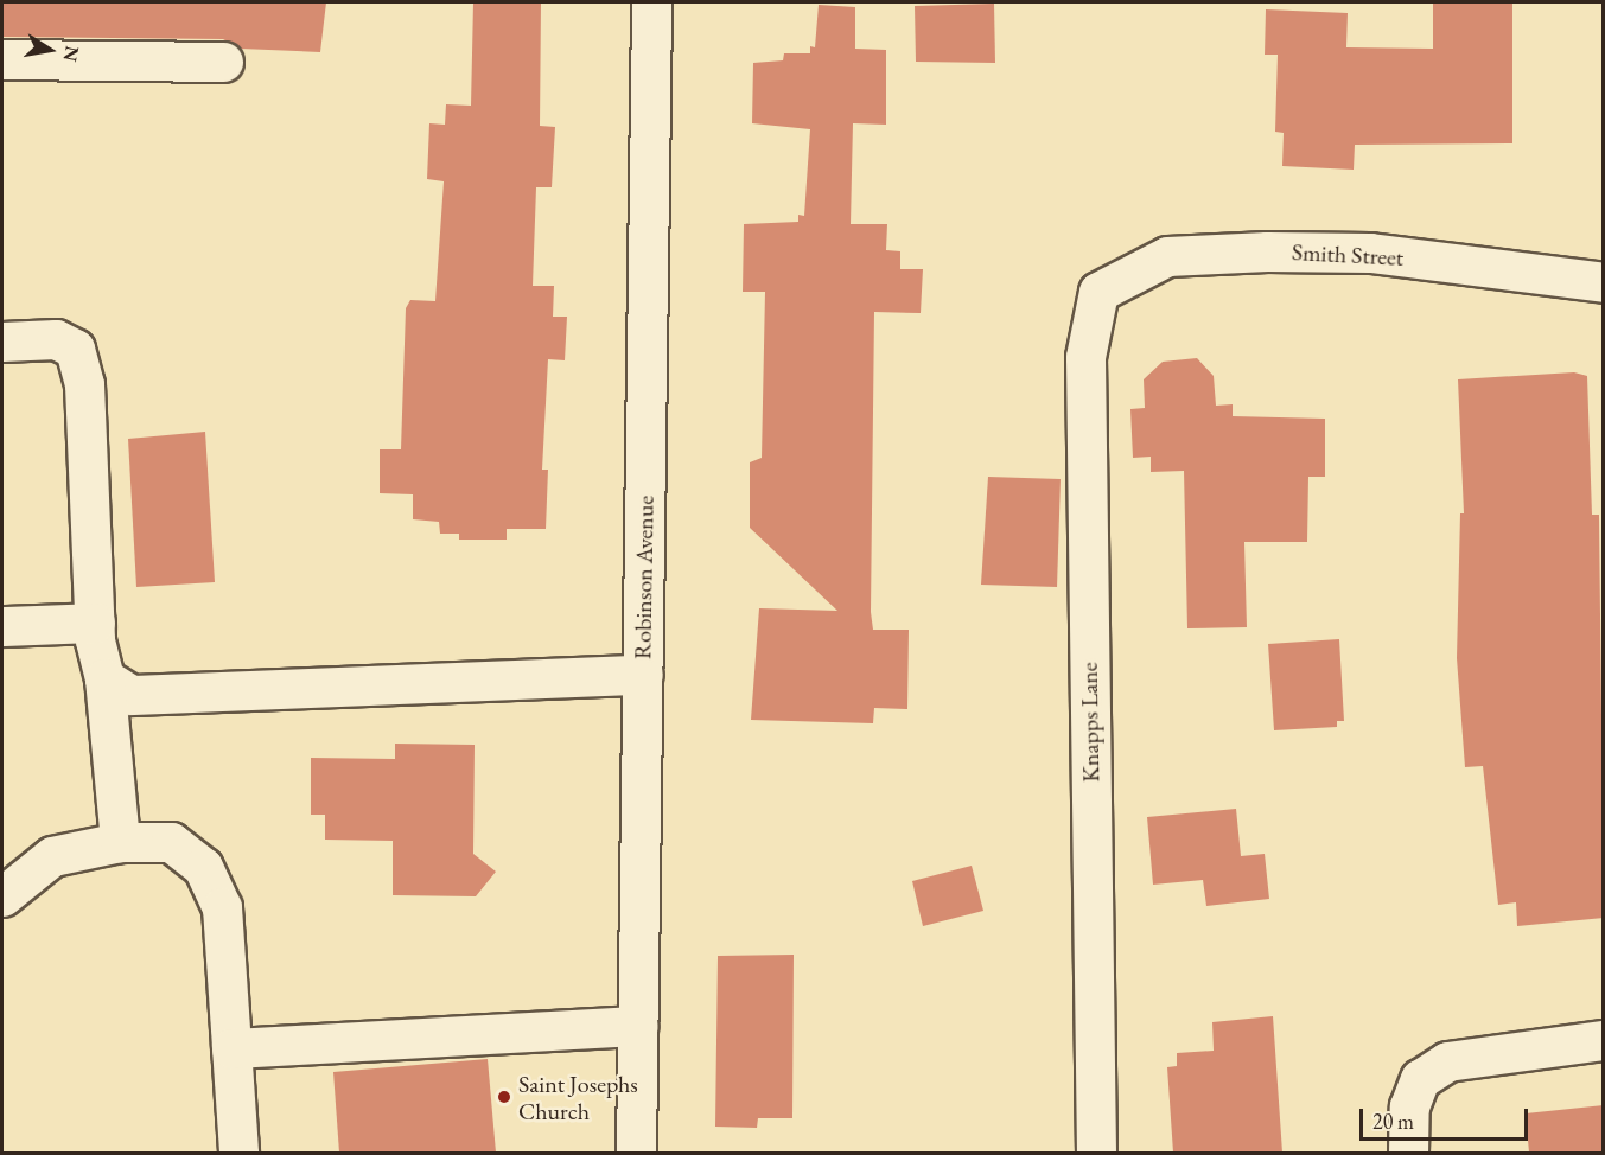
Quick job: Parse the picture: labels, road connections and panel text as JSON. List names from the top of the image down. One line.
{"streets":{"street":["Smith Street","Robinson Avenue","Knapps Lane"]},"crossings":[["Smith Street","Knapps Lane"]],"places":["Saint Josephs Church"],"scale_bar":"20 m","north":"right"}
